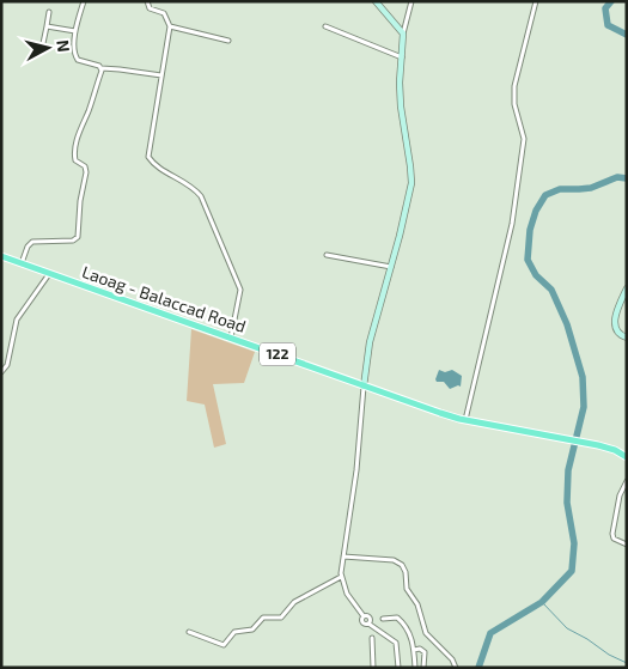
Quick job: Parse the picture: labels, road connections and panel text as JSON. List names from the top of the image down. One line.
{"streets":{"main road":["Laoag - Balaccad Road","122"]},"north":"right"}
